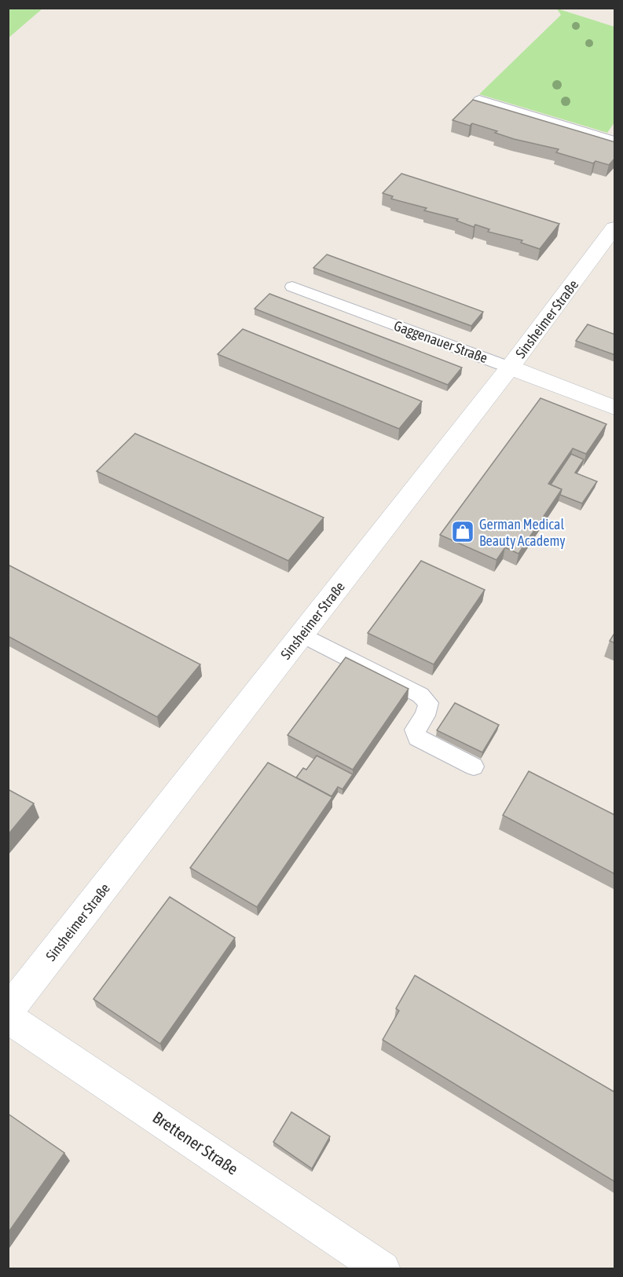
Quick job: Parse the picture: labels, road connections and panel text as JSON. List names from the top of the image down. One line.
{"streets":{"street":["Sinsheimer Straße","Gaggenauer Straße","Brettener Straße"]},"crossings":[["Sinsheimer Straße","Gaggenauer Straße"]],"places":{"shop":["German Medical Beauty Academy"]}}
